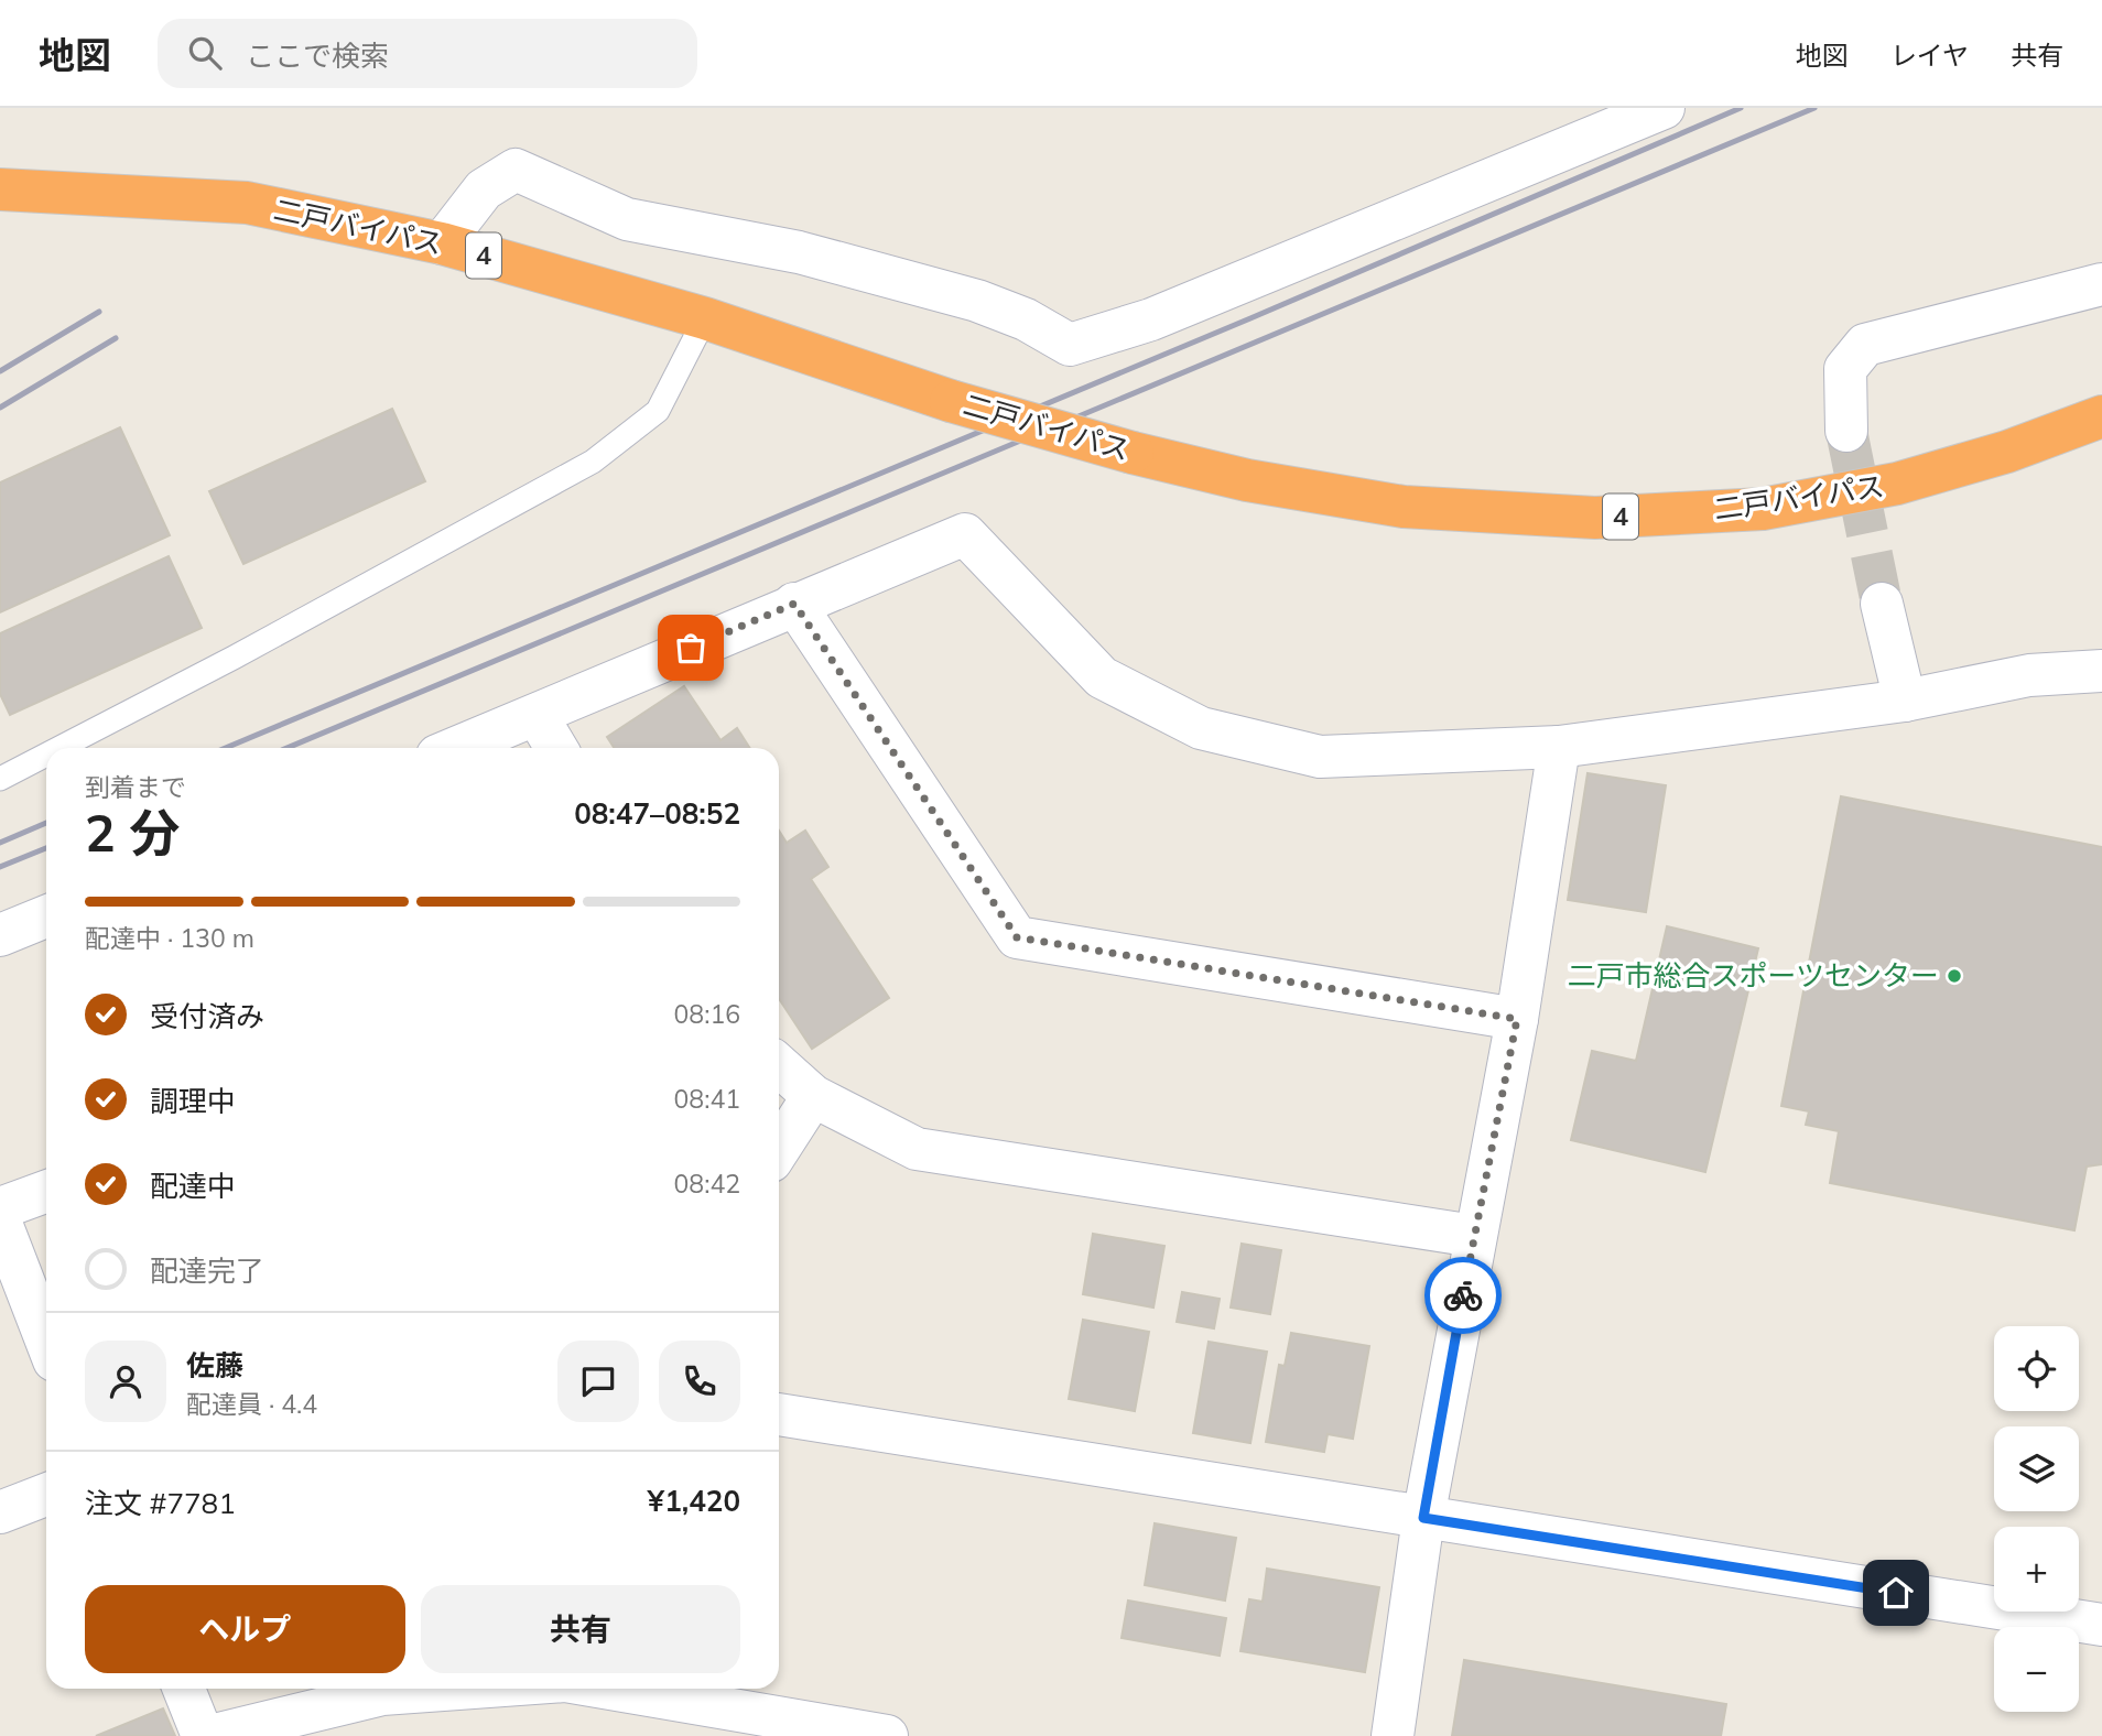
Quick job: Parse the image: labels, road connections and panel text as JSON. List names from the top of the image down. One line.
{"streets":{"highway":["二戸バイパス","4"]},"places":["二戸市総合スポーツセンター"],"page":{"header":"地図","search":"ここで検索","nav":["地図","レイヤ","共有"],"heading":["2 分","到着まで","08:47–08:52"],"panel":["佐藤","配達員 · 4.4","注文 #7781","¥1,420"],"bar":"配達中 · 130 m","list":[["受付済み","08:16"],["調理中","08:41"],["配達中","08:42"],"配達完了"],"map_buttons":["+","−"],"buttons":["ヘルプ","共有"]}}
